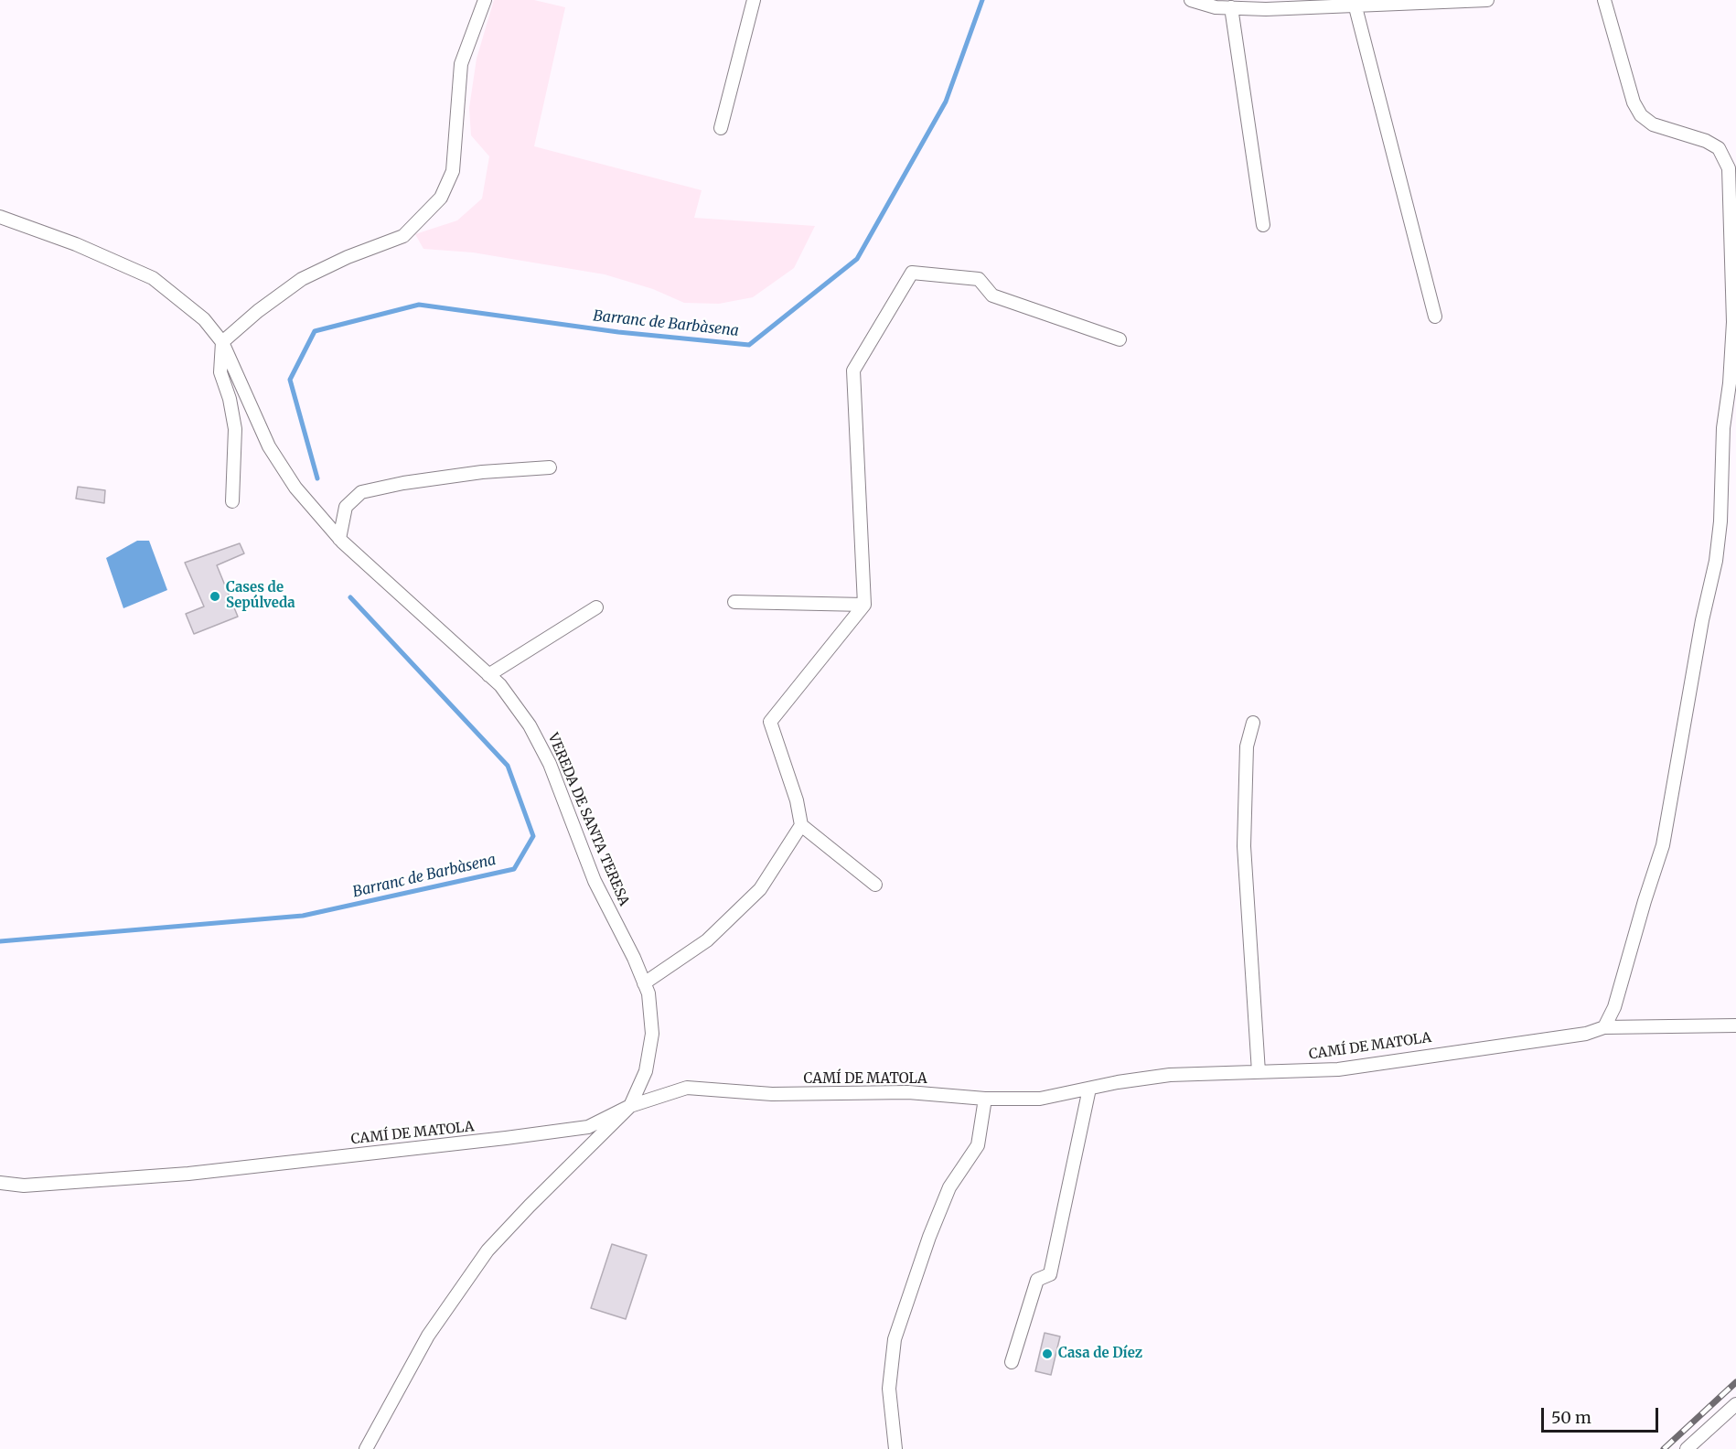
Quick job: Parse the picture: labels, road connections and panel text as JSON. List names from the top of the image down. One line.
{"streets":{"street":["VEREDA DE SANTA TERESA","CAMÍ DE MATOLA"]},"crossings":[["VEREDA DE SANTA TERESA","CAMÍ DE MATOLA"]],"water":["Barranc de Barbàsena"],"places":["Cases de Sepúlveda","Casa de Díez"],"scale_bar":"50 m"}
